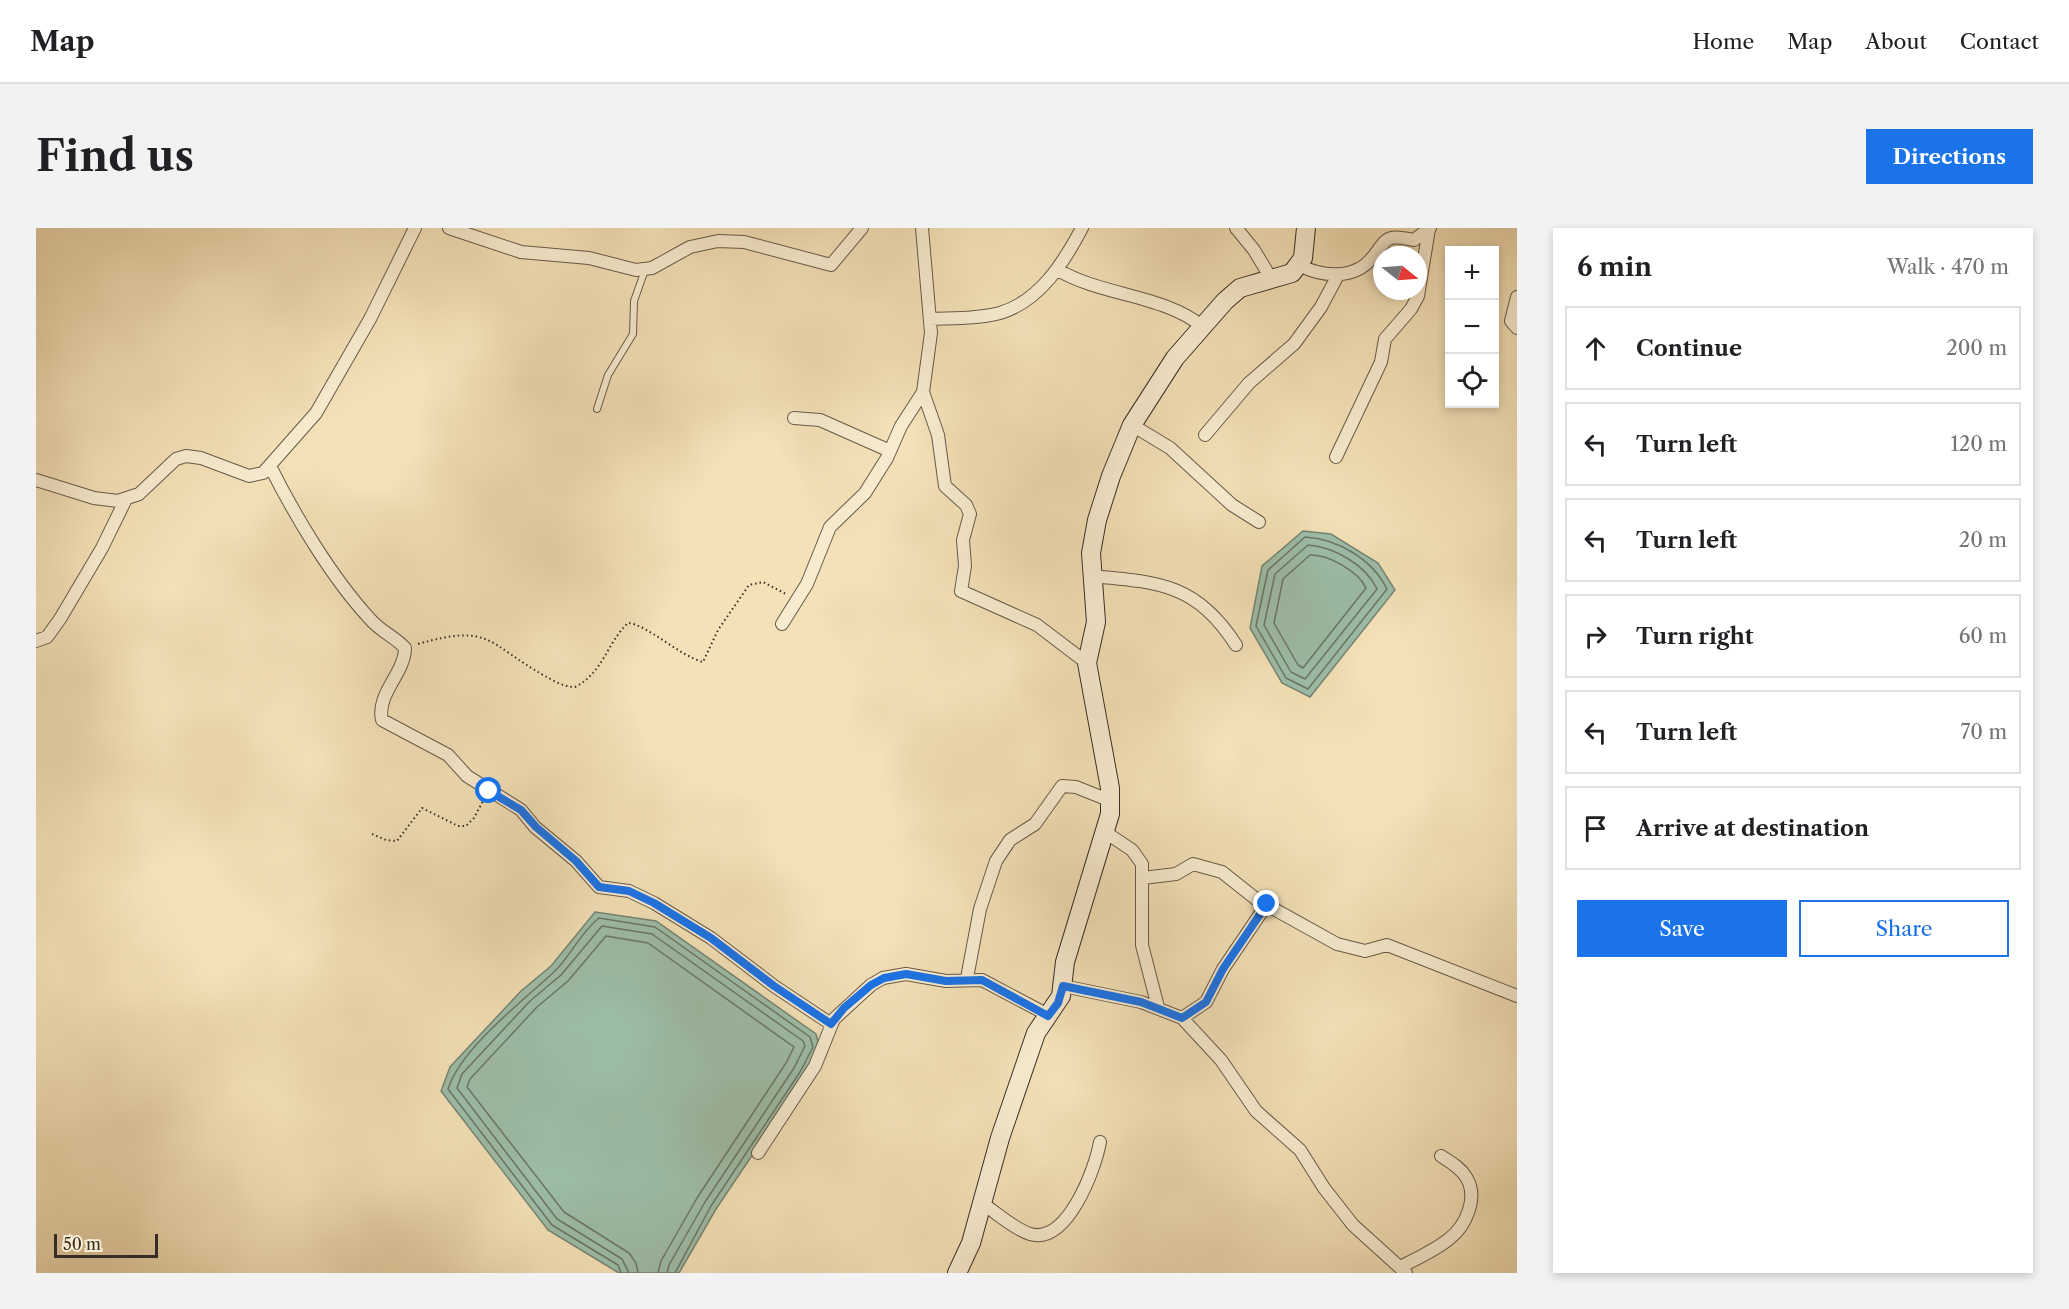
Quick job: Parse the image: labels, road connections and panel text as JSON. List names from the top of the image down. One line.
{"scale_bar":"50 m","north":"right","page":{"header":"Map","nav":["Home","Map","About","Contact"],"buttons":["Directions",["Save","Share"]],"title":"Find us","heading":["6 min","Walk · 470 m"],"map_buttons":["+","−"],"list":[["Continue","200 m"],["Turn left","120 m"],["Turn left","20 m"],["Turn right","60 m"],["Turn left","70 m"],"Arrive at destination"],"scale":"50 m"}}
